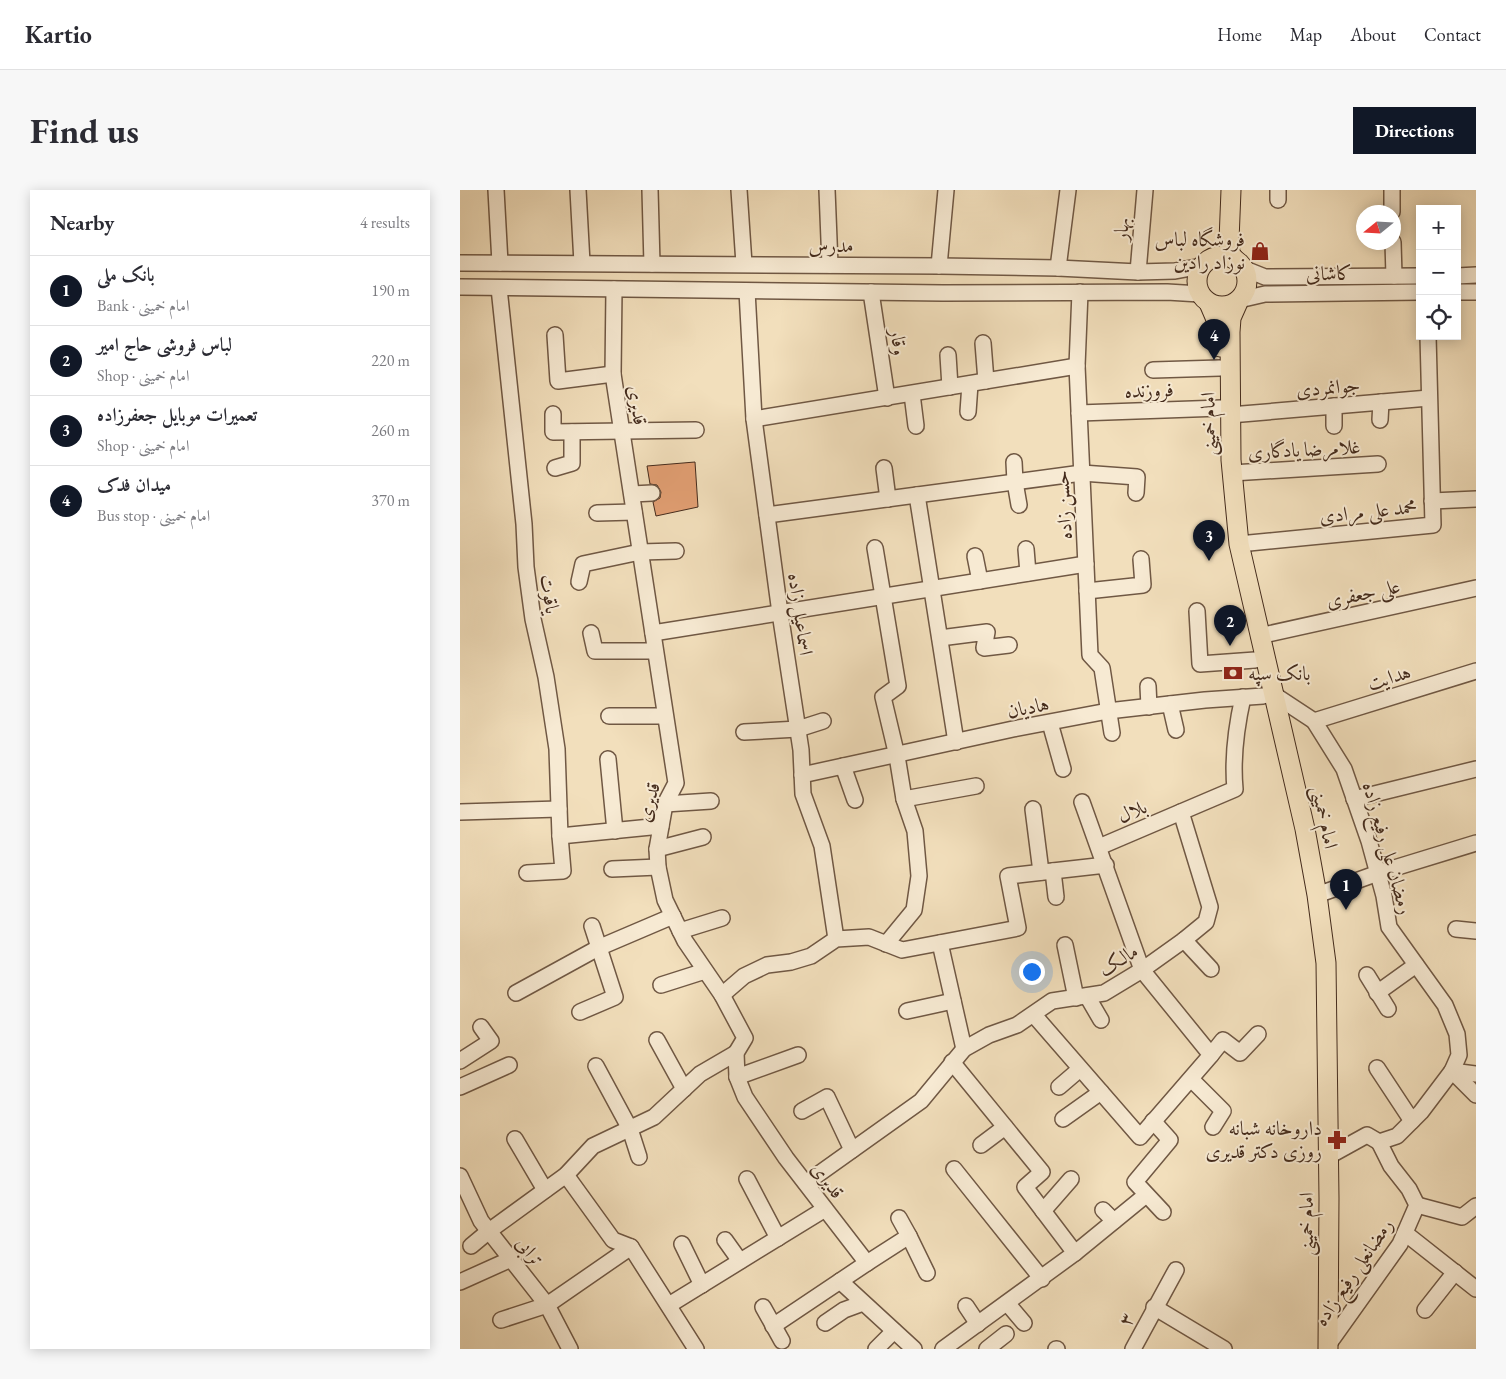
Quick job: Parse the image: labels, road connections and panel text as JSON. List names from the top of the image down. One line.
{"streets":{"main road":["امام خمینی"],"street":["بهار","مدرس","کاشانی","وقار","جوانمردی","فروزنده","قدیری","غلامرضا یادگاری","حسن زاده","محمد علی مرادی","علی جعفری","یاقوت","اسماعیل زاده","هدایت","هادیان","بلال","رمضان علی رفیع زاده","مالک","ترابی","رمضانعلی رفیع زاده","۳"]},"crossings":[["بهار","مدرس"],["مدرس","کاشانی"],["مدرس","امام خمینی"],["کاشانی","امام خمینی"],["جوانمردی","فروزنده"],["جوانمردی","امام خمینی"],["جوانمردی","محمد علی مرادی"],["فروزنده","امام خمینی"],["فروزنده","حسن زاده"],["قدیری","مالک"],["امام خمینی","غلامرضا یادگاری"],["امام خمینی","محمد علی مرادی"],["امام خمینی","علی جعفری"],["امام خمینی","هادیان"],["امام خمینی","رمضان علی رفیع زاده"],["امام خمینی","رمضانعلی رفیع زاده"],["حسن زاده","هادیان"],["اسماعیل زاده","هادیان"],["هدایت","رمضان علی رفیع زاده"],["هادیان","رمضان علی رفیع زاده"],["بلال","مالک"],["رمضان علی رفیع زاده","رمضانعلی رفیع زاده"]],"places":{"shop":["فروشگاه لباس نوزاد رادین"],"bank":["بانک سپه"],"pharmacy":["داروخانه شبانه روزی دکتر قدیری"]},"north":"left","page":{"header":"Kartio","nav":["Home","Map","About","Contact"],"buttons":"Directions","title":"Find us","heading":["Nearby","4 results"],"map_buttons":["+","−"],"list":[{"mark":"1","name":"بانک ملی","note":"Bank · امام خمینی","value":"190 m"},{"mark":"2","name":"لباس فروشی حاج امیر","note":"Shop · امام خمینی","value":"220 m"},{"mark":"3","name":"تعمیرات موبایل جعفرزاده","note":"Shop · امام خمینی","value":"260 m"},{"mark":"4","name":"میدان فدک","note":"Bus stop · امام خمینی","value":"370 m"}],"pins":["4","3","2","1"]}}
